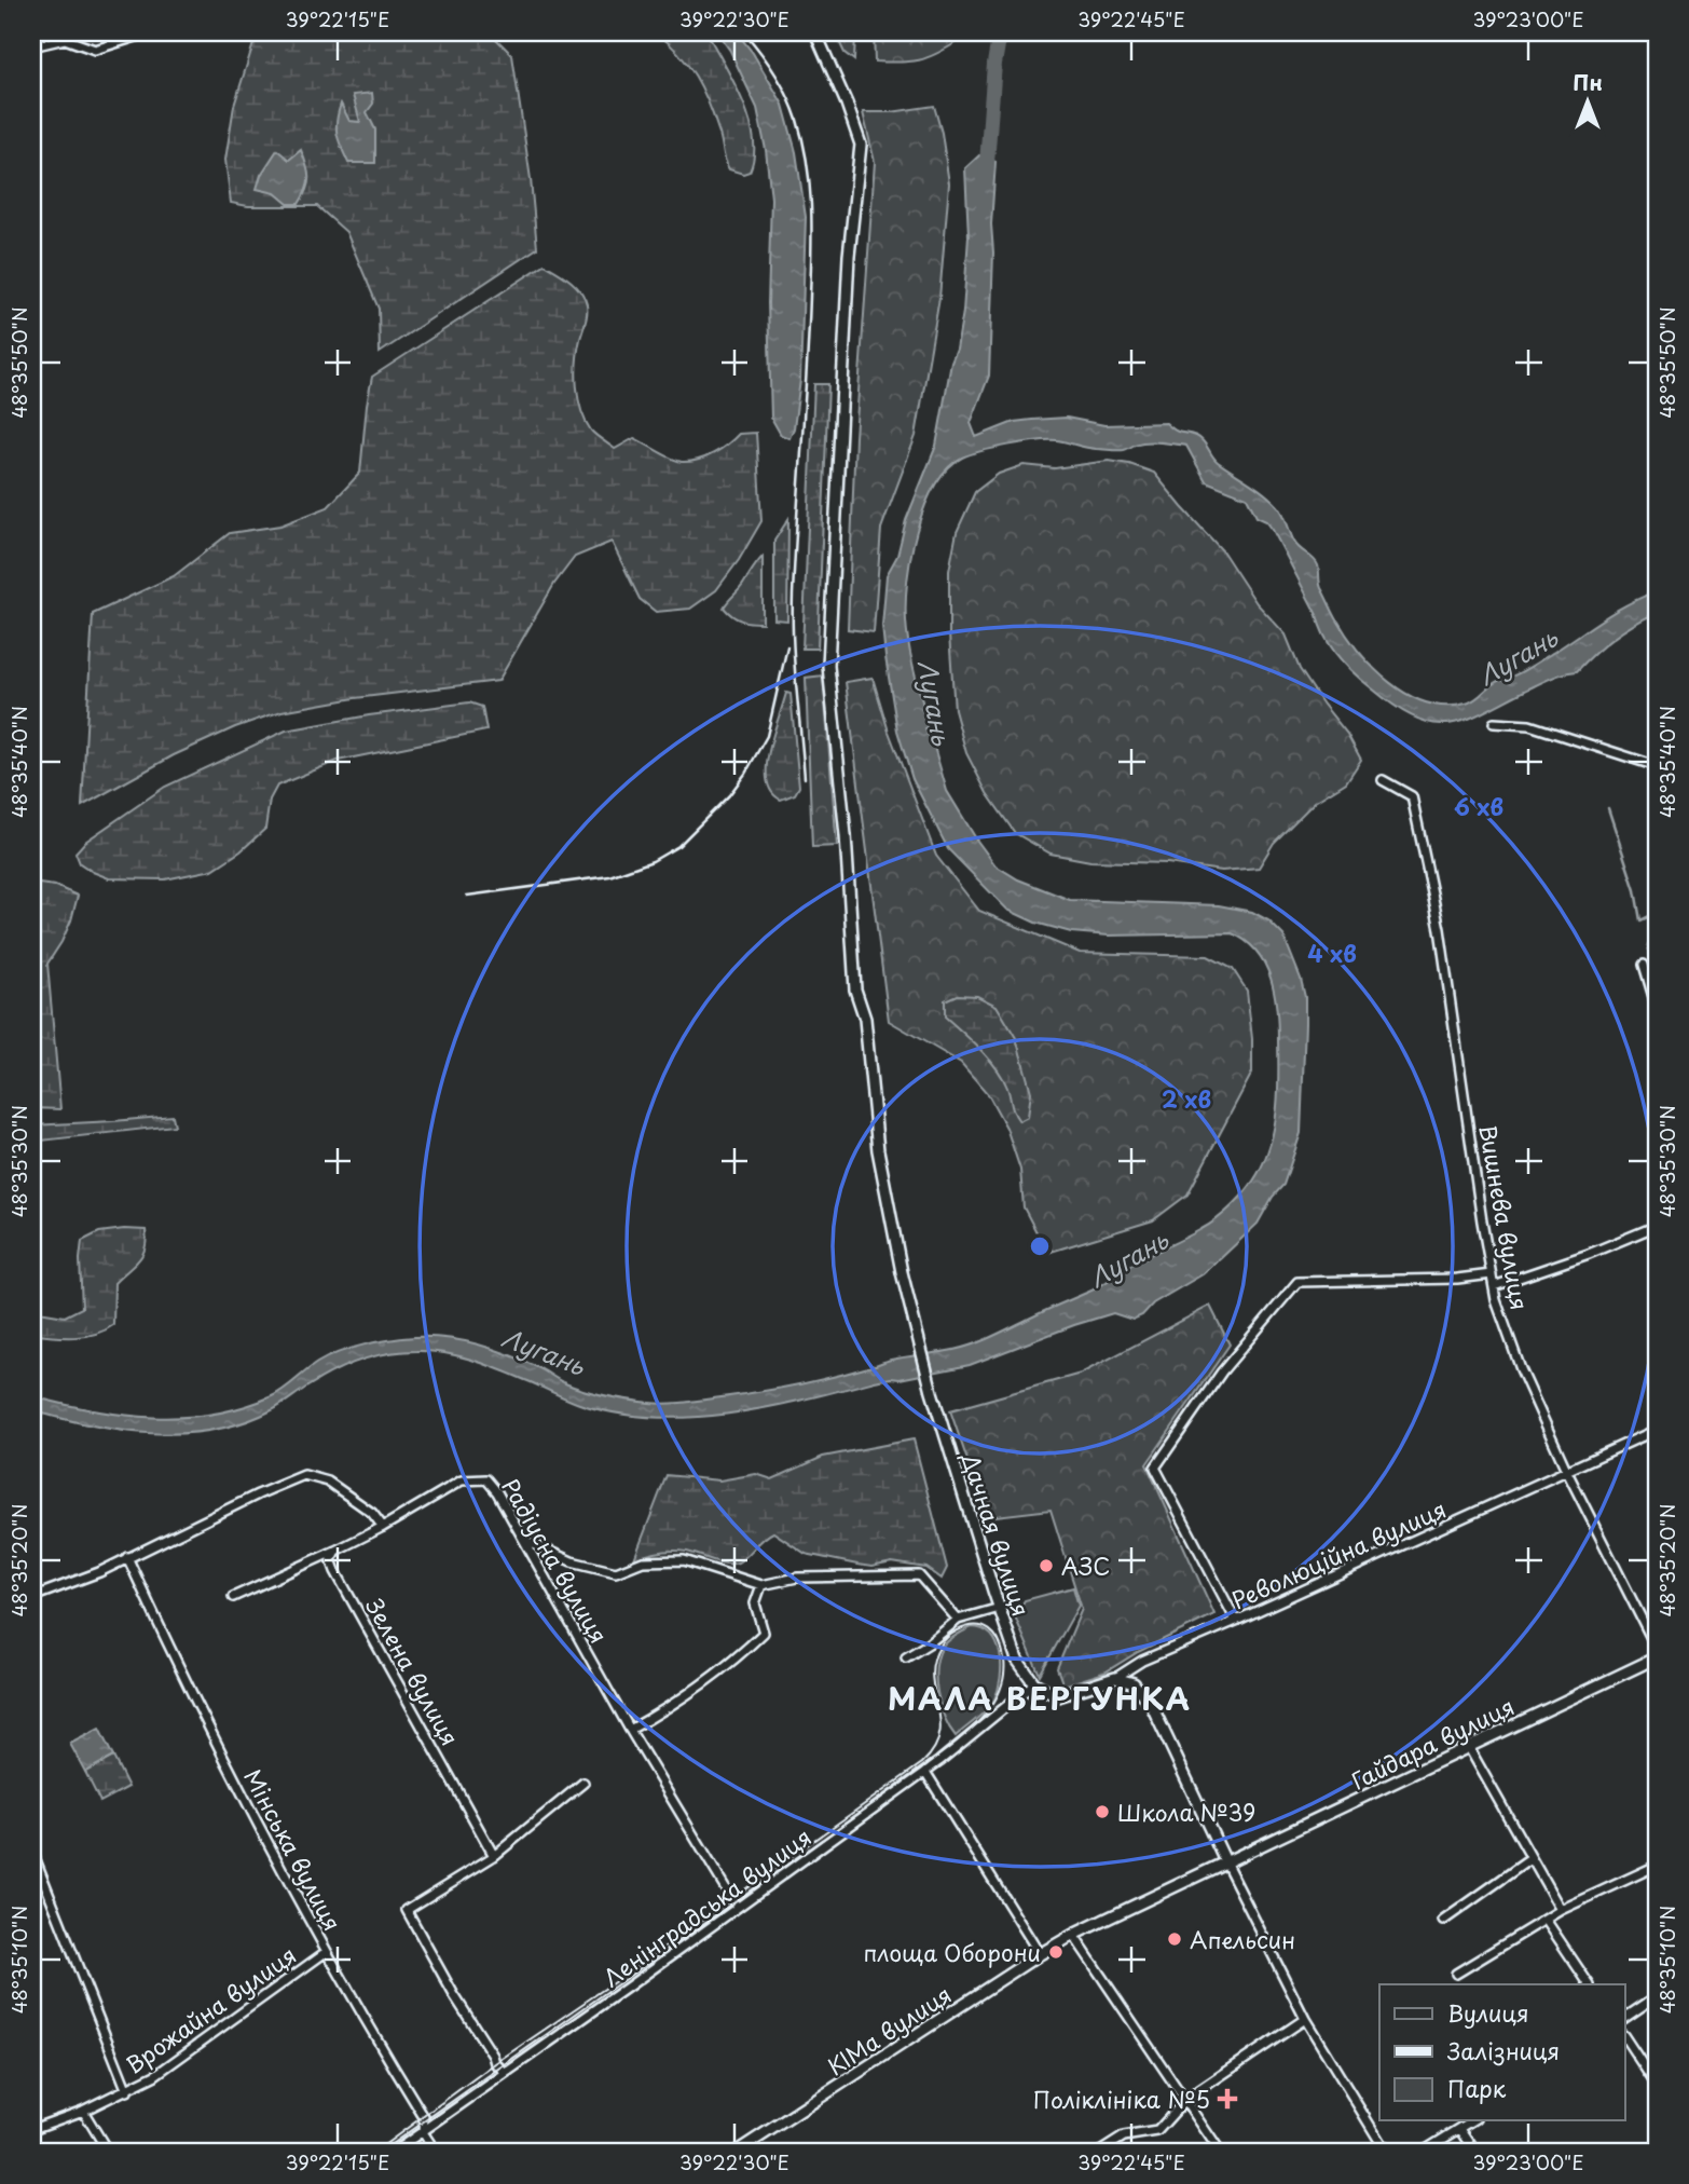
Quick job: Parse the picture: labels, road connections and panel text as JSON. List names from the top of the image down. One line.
{"streets":{"street":["Вишнева вулиця","Дачная вулиця","Революційна вулиця","Радіусна вулиця","Зелена вулиця","Гайдара вулиця","Мінська вулиця","Ленінградська вулиця","Врожайна вулиця","КІМа вулиця"]},"crossings":[["Вишнева вулиця","Революційна вулиця"],["Дачная вулиця","Революційна вулиця"],["Дачная вулиця","Ленінградська вулиця"],["Революційна вулиця","Ленінградська вулиця"],["Радіусна вулиця","Ленінградська вулиця"],["Гайдара вулиця","КІМа вулиця"],["Мінська вулиця","Ленінградська вулиця"],["Мінська вулиця","Врожайна вулиця"]],"districts":["МАЛА ВЕРГУНКА"],"water":["Лугань"],"places":{"other":["АЗС","Школа №39","Апельсин","площа Оборони"],"health":["Поліклініка №5"]},"legend":["Вулиця","Залізниця","Парк"],"north":"top","coordinates":["39°22'15\"E","39°22'30\"E","39°22'45\"E","39°23'00\"E","48°35'50\"N","48°35'40\"N","48°35'30\"N","48°35'20\"N","48°35'10\"N"],"rings":["6 хв","4 хв","2 хв"]}
